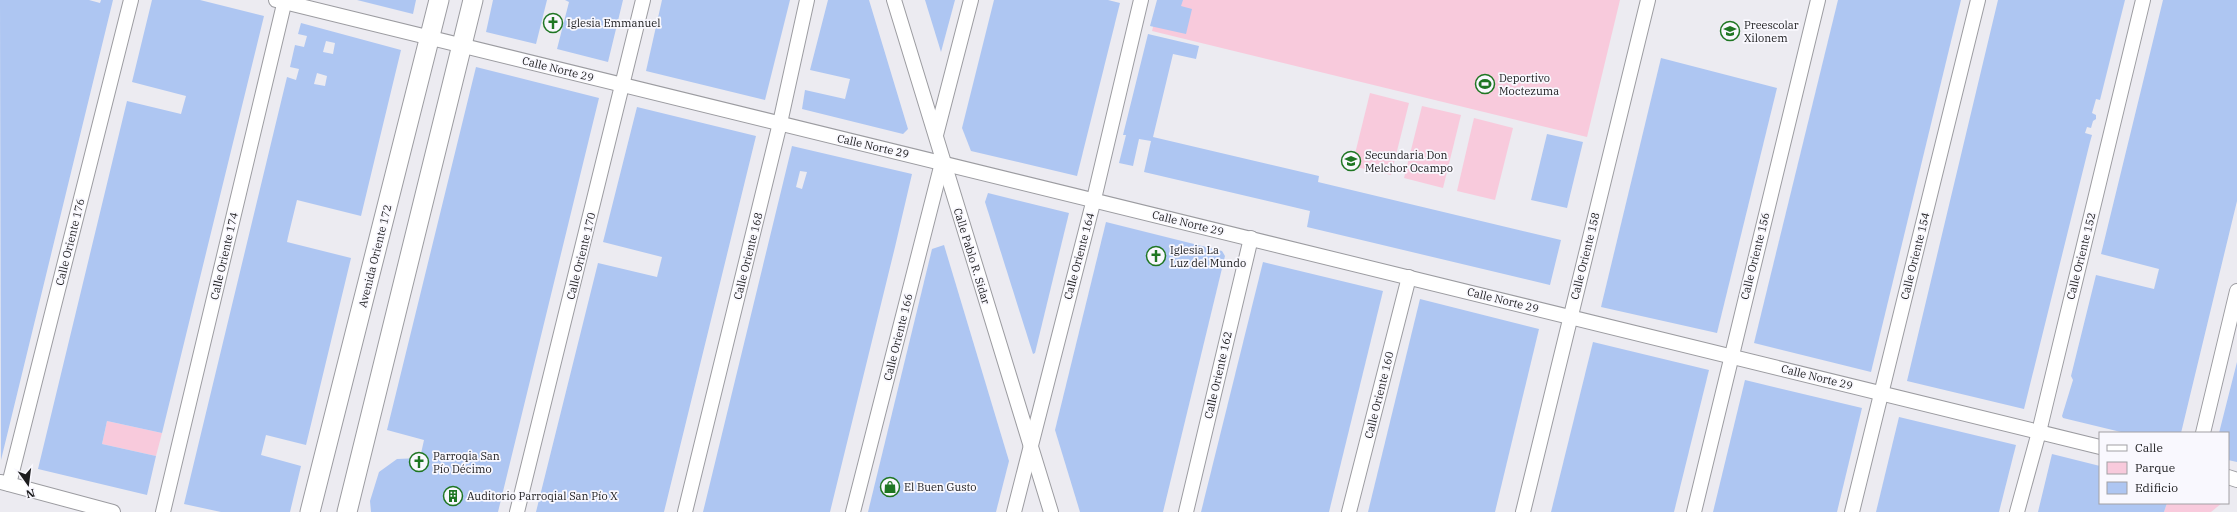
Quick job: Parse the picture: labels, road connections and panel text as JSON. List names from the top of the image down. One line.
{"streets":{"street":["Calle Norte 29","Calle Oriente 176","Calle Oriente 174","Avenida Oriente 172","Calle Oriente 170","Calle Oriente 168","Calle Pablo R. Sidar","Calle Oriente 164","Calle Oriente 158","Calle Oriente 156","Calle Oriente 154","Calle Oriente 152","Calle Oriente 166","Calle Oriente 162","Calle Oriente 160"]},"crossings":[["Calle Norte 29","Calle Oriente 174"],["Calle Norte 29","Avenida Oriente 172"],["Calle Norte 29","Calle Oriente 170"],["Calle Norte 29","Calle Oriente 168"],["Calle Norte 29","Calle Pablo R. Sidar"],["Calle Norte 29","Calle Oriente 164"],["Calle Norte 29","Calle Oriente 158"],["Calle Norte 29","Calle Oriente 156"],["Calle Norte 29","Calle Oriente 154"],["Calle Norte 29","Calle Oriente 152"],["Calle Norte 29","Calle Oriente 166"],["Calle Norte 29","Calle Oriente 162"],["Calle Norte 29","Calle Oriente 160"],["Calle Pablo R. Sidar","Calle Oriente 164"],["Calle Pablo R. Sidar","Calle Oriente 166"]],"places":{"church":["Iglesia Emmanuel","Iglesia La Luz del Mundo","Parroqia San Pío Décimo"],"school or university":["Preescolar Xilonem","Secundaria Don Melchor Ocampo"],"sports":["Deportivo Moctezuma"],"shop":["El Buen Gusto"],"building":["Auditorio Parroqial San Pío X"]},"legend":["Calle","Parque","Edificio"],"north":"bottom"}
